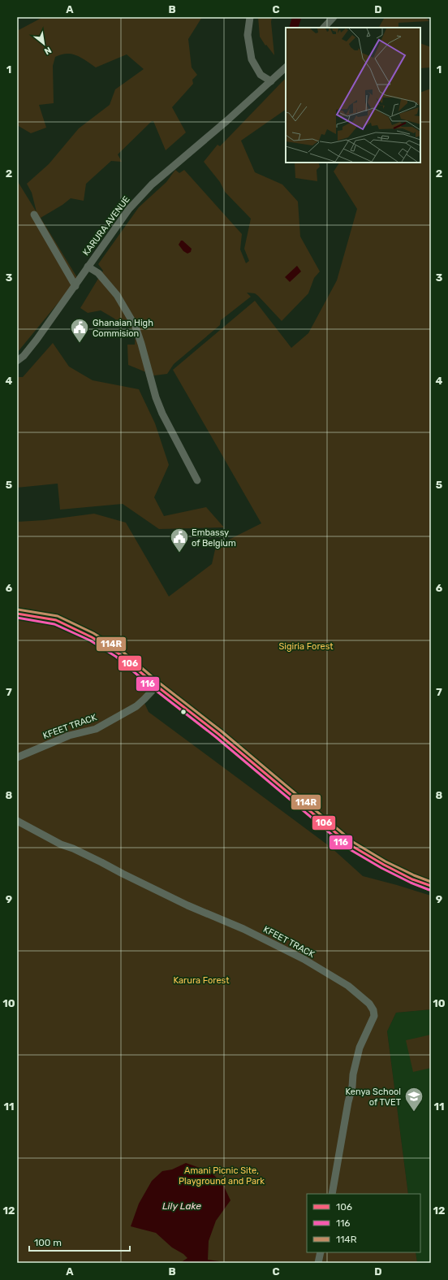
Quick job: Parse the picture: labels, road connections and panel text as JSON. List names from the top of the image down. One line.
{"streets":{"street":["KARURA AVENUE","KFEET TRACK"]},"water":["Lily Lake"],"parks":["Sigiria Forest","Karura Forest","Amani Picnic Site, Playground and Park"],"places":{"public building":["Ghanaian High Commision","Embassy of Belgium"],"school or university":["Kenya School of TVET"]},"lines":["transit line 114R","transit line 106","transit line 116"],"legend":["106","116","114R"],"scale_bar":"100 m","north":"bottom right","grid":{"columns":["A","B","C","D"],"rows":["1","2","3","4","5","6","7","8","9","10","11","12"]}}
